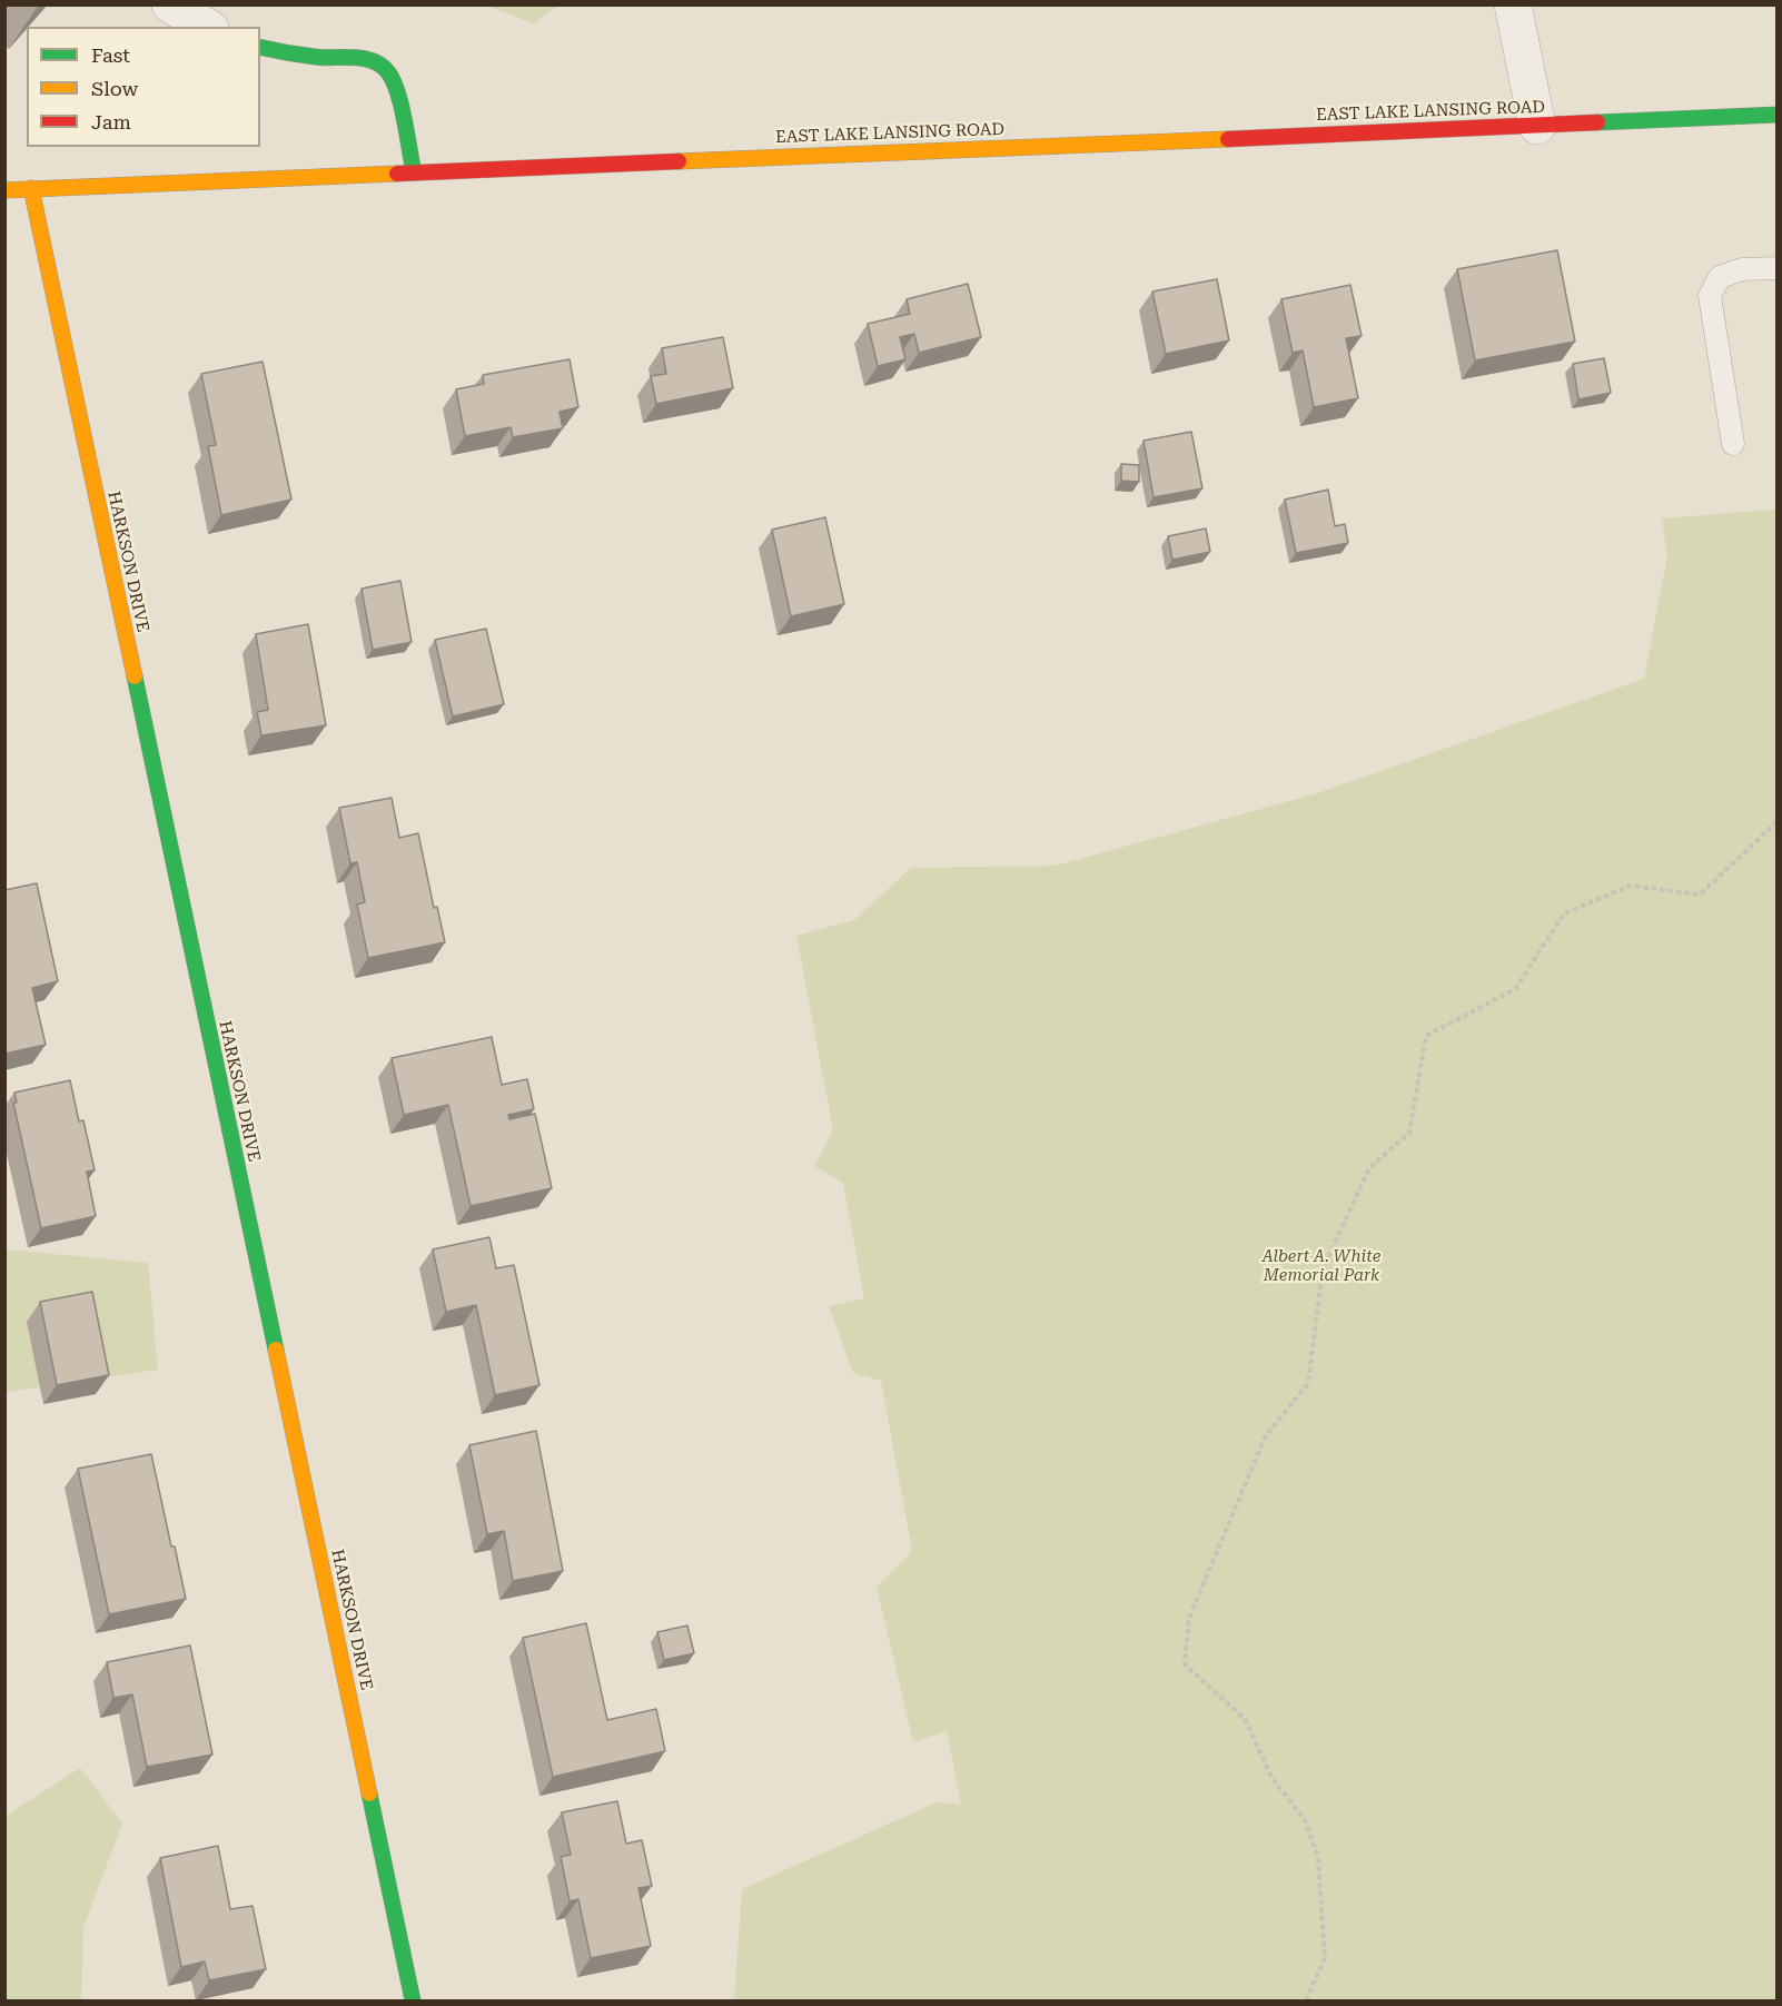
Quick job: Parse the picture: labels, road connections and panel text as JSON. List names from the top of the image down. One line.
{"streets":{"street":["EAST LAKE LANSING ROAD","HARKSON DRIVE"]},"crossings":[["EAST LAKE LANSING ROAD","HARKSON DRIVE"]],"parks":["Albert A. White Memorial Park"],"legend":["Fast","Slow","Jam"]}
